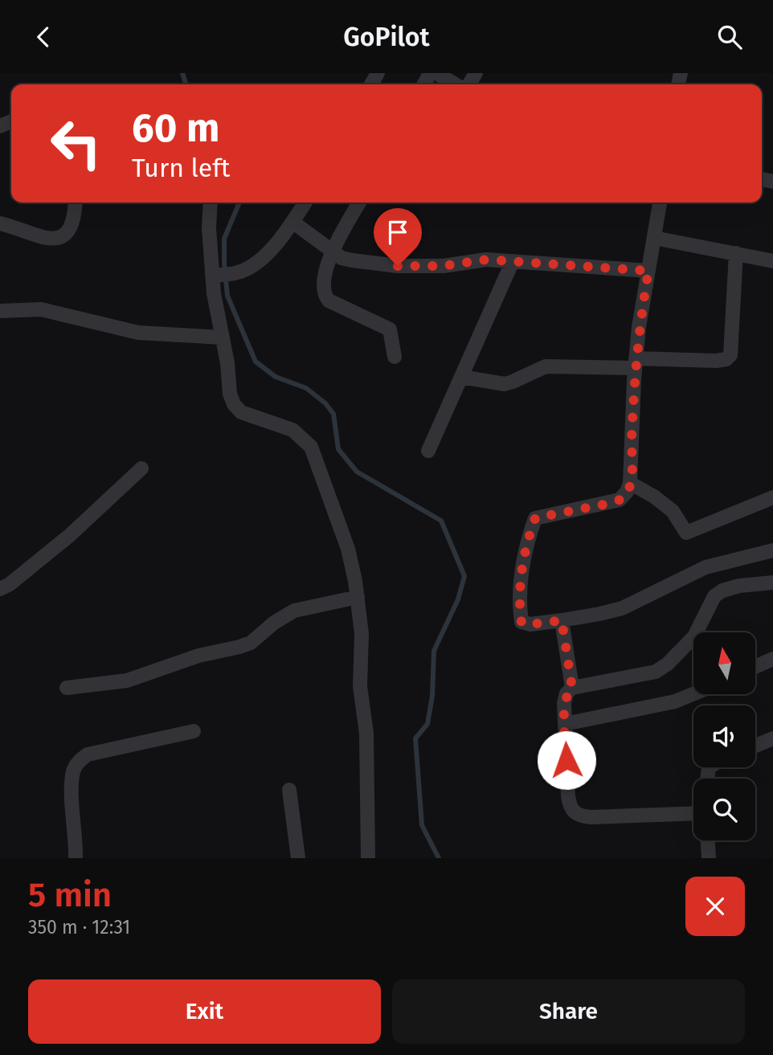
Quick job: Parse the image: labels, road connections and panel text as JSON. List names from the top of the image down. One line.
{"north":"top","page":{"header":"GoPilot","turn":["60 m","Turn left"],"heading":["5 min","350 m · 12:31"],"buttons":["Exit","Share"]}}
